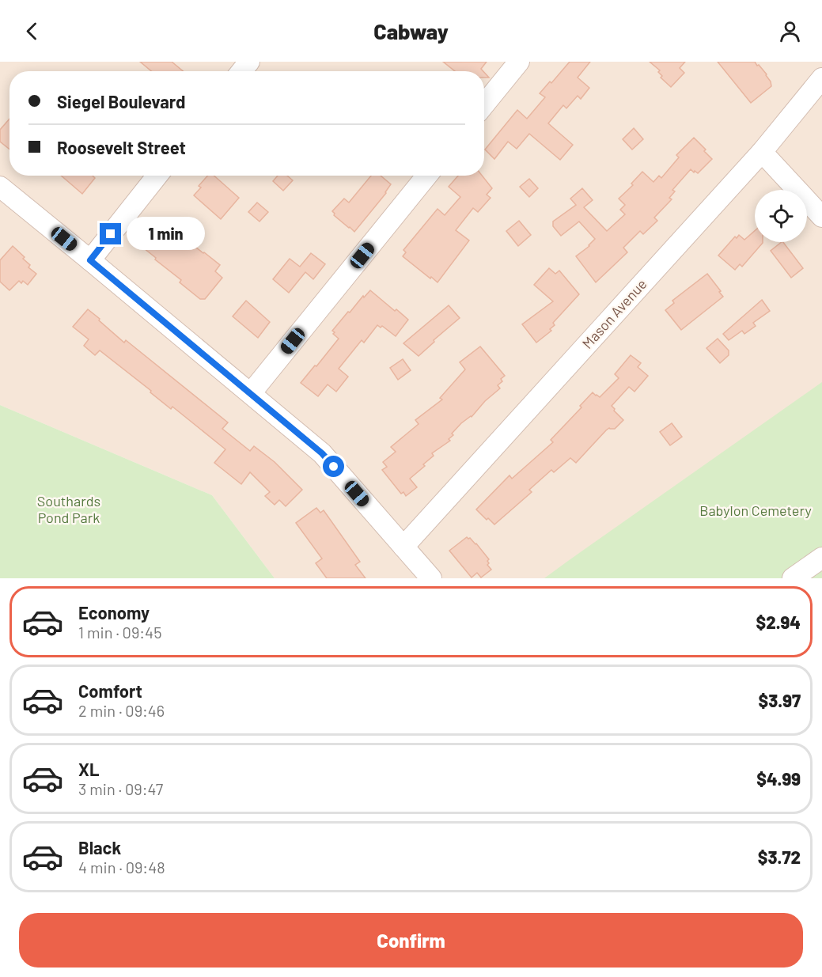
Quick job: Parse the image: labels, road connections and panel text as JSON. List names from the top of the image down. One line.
{"streets":{"street":["Mason Avenue"]},"parks":["Southards Pond Park","Babylon Cemetery"],"page":{"header":"Cabway","banner":["Siegel Boulevard","Roosevelt Street"],"bubble":"1 min","list":[{"name":"Economy","note":"1 min · 09:45","value":"$2.94"},{"name":"Comfort","note":"2 min · 09:46","value":"$3.97"},{"name":"XL","note":"3 min · 09:47","value":"$4.99"},{"name":"Black","note":"4 min · 09:48","value":"$3.72"}],"buttons":"Confirm"}}
